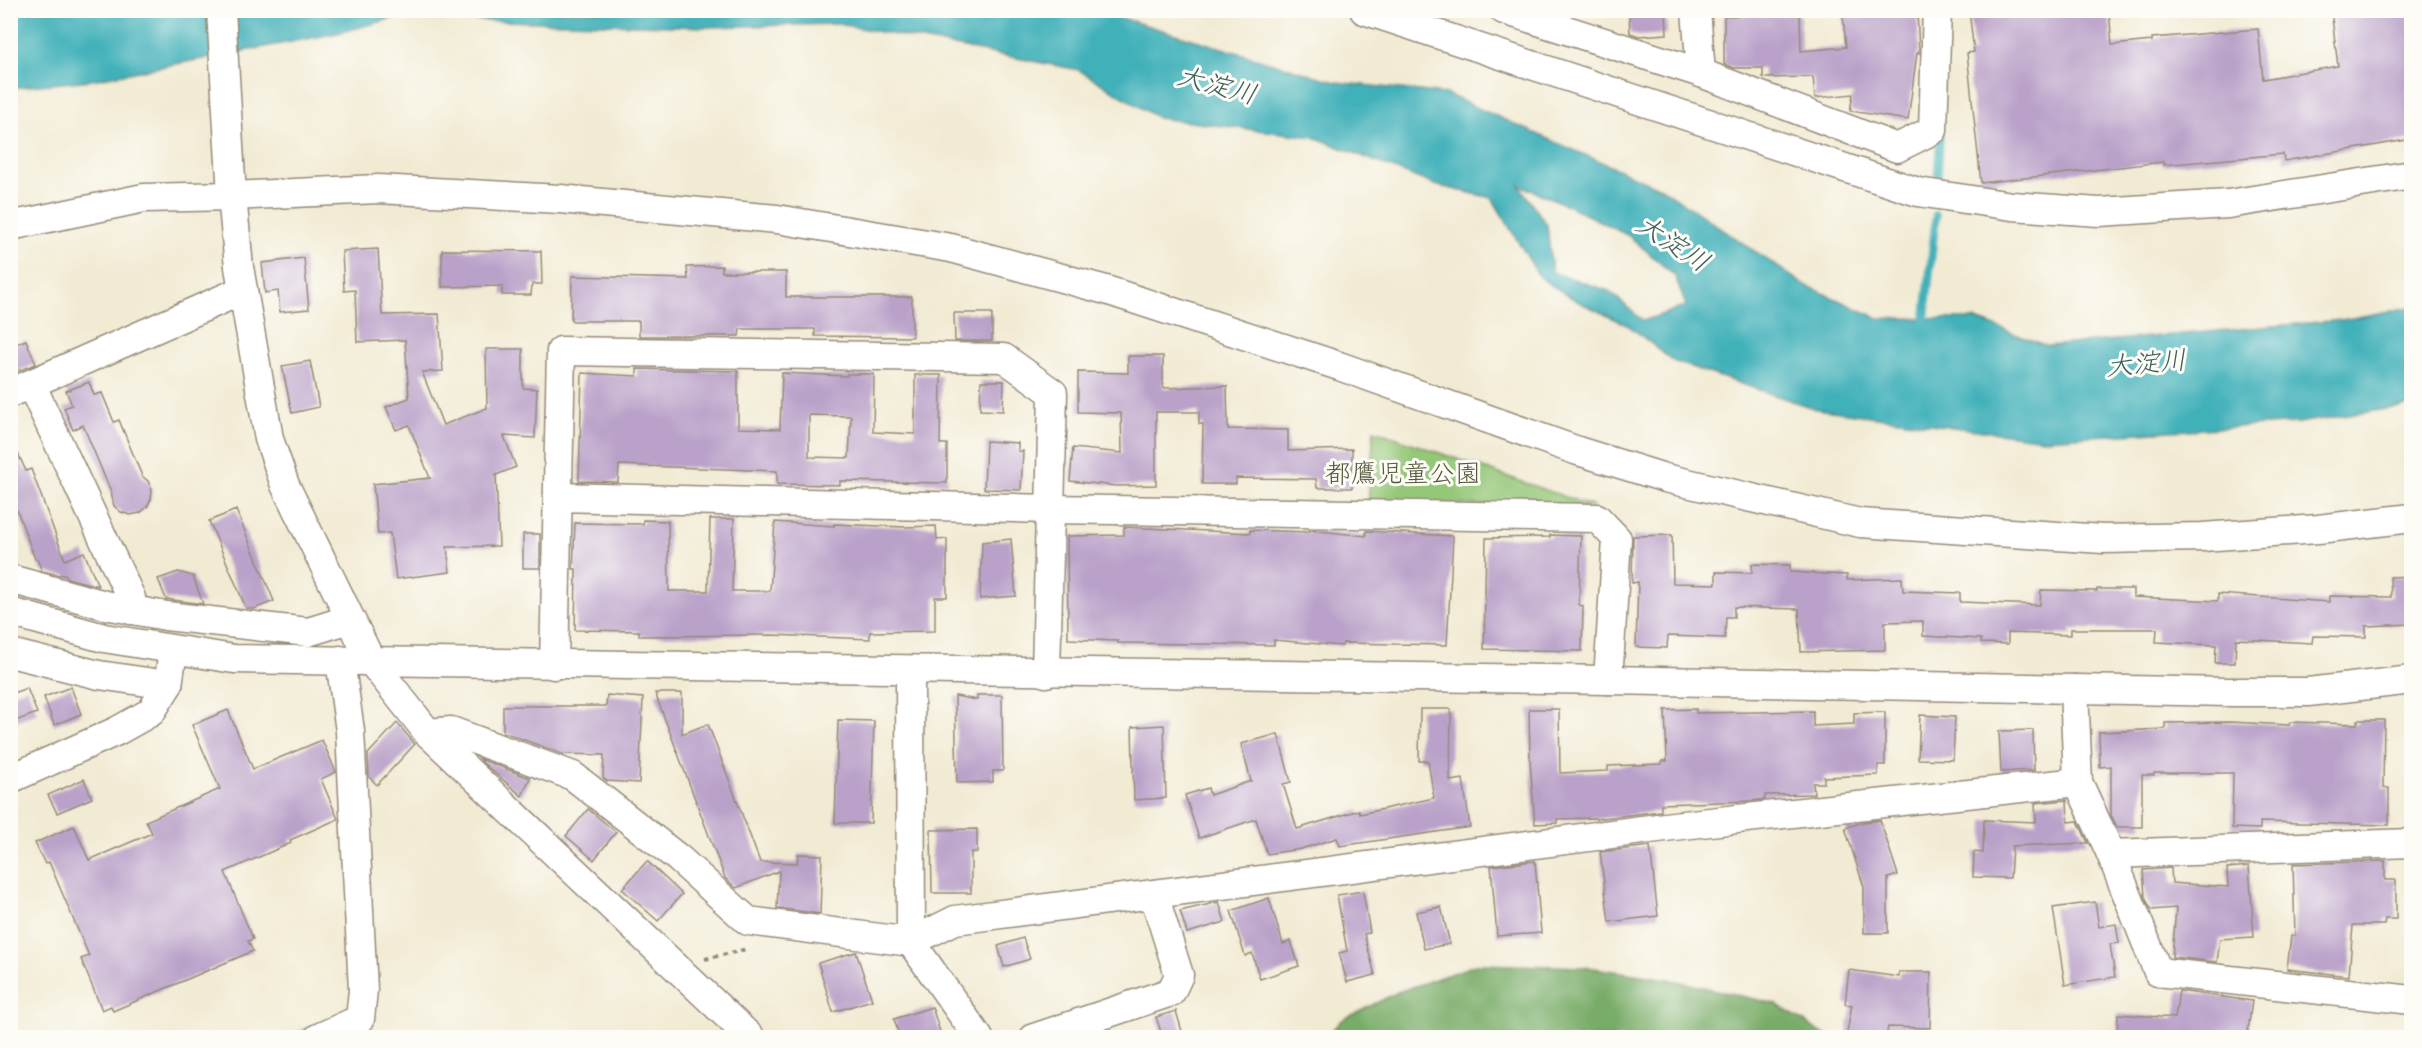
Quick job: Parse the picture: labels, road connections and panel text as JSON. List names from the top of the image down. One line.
{"water":["大淀川"],"parks":["都鷹児童公園"]}
